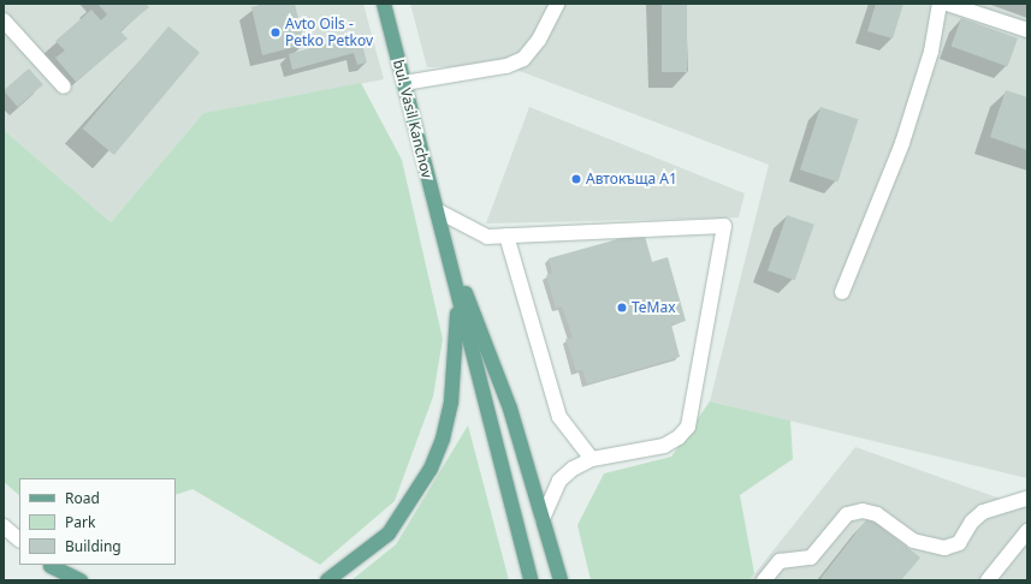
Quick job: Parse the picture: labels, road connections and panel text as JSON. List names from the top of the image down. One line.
{"streets":{"main road":["bul. Vasil Kanchov"]},"places":["Avto Oils - Petko Petkov","Автокъща А1","TeMax"],"legend":["Road","Park","Building"]}
